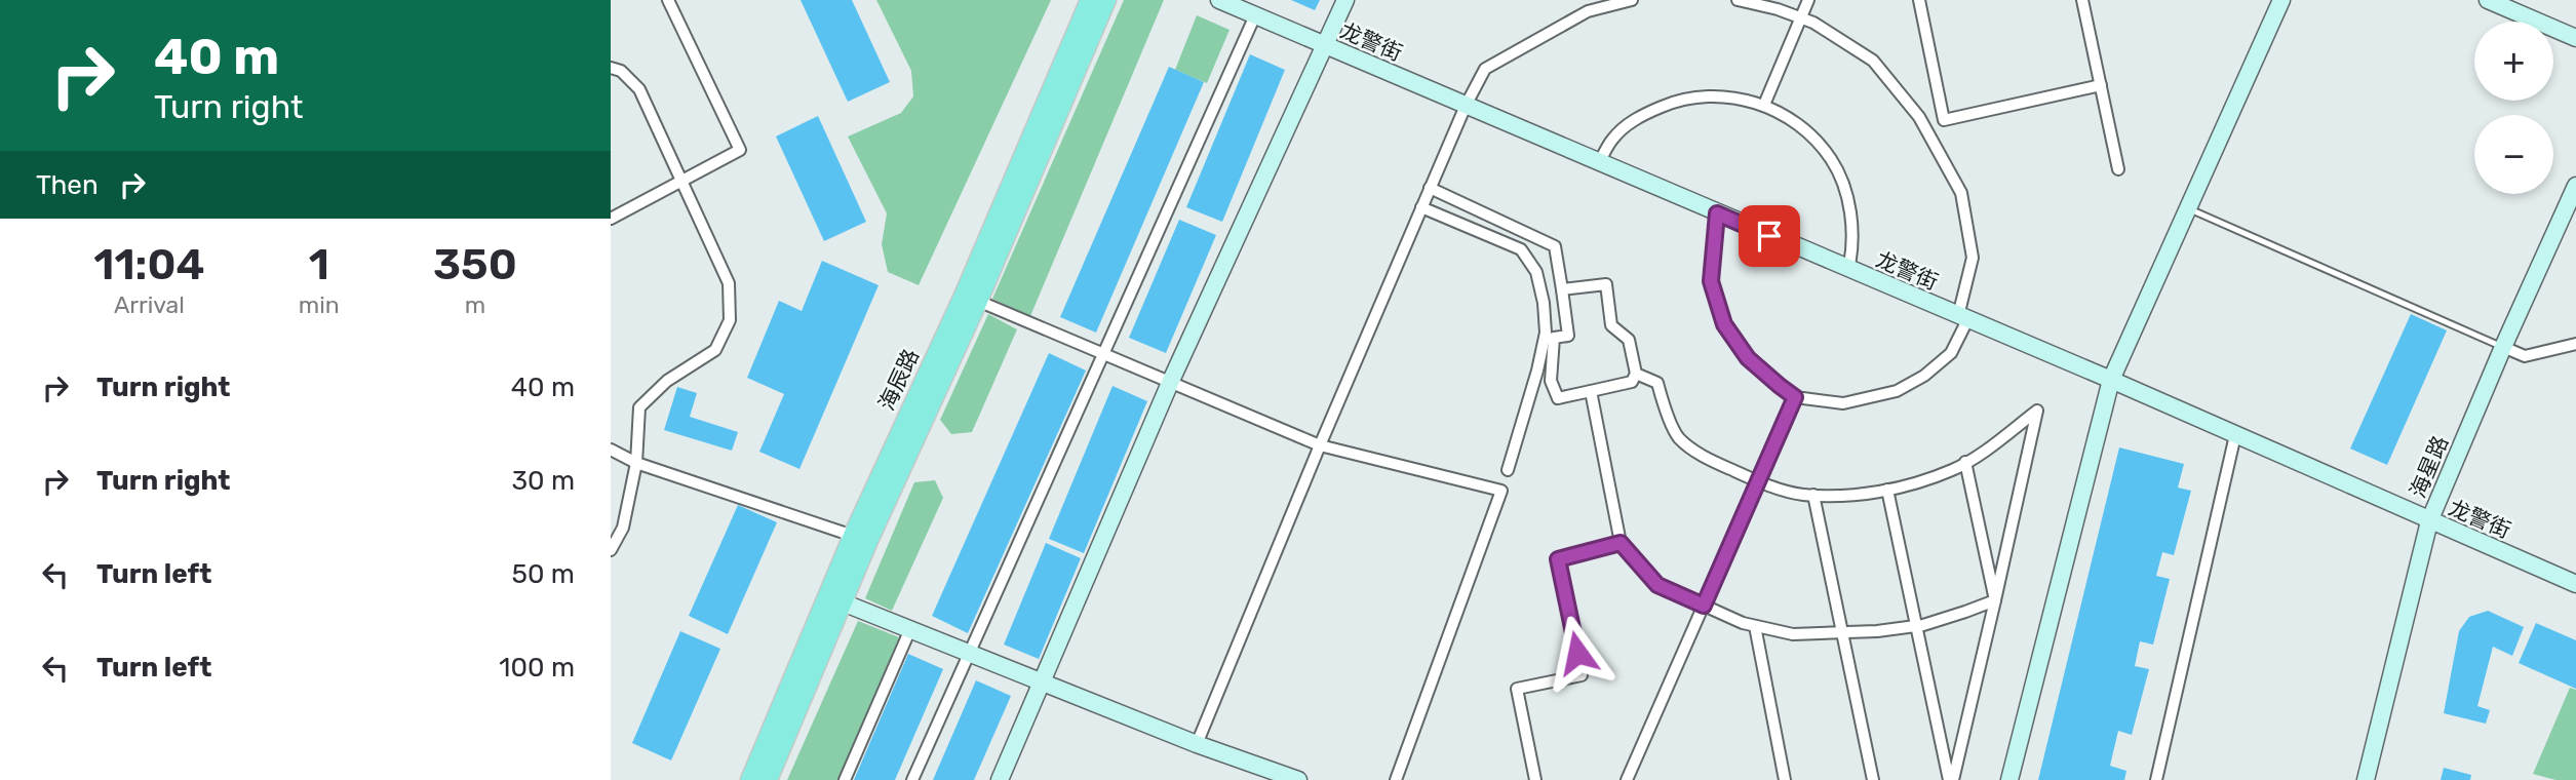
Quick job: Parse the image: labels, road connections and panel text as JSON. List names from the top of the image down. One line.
{"streets":{"main road":["海辰路"],"street":["龙警街","海星路"]},"crossings":[["龙警街","海星路"]],"page":{"turn":["40 m","Turn right"],"map_buttons":["+","−"],"then":"Then","eta":["11:04","Arrival","1","min","350","m"],"list":[{"name":"Turn right","value":"40 m"},{"name":"Turn right","value":"30 m"},{"name":"Turn left","value":"50 m"},{"name":"Turn left","value":"100 m"}]}}
